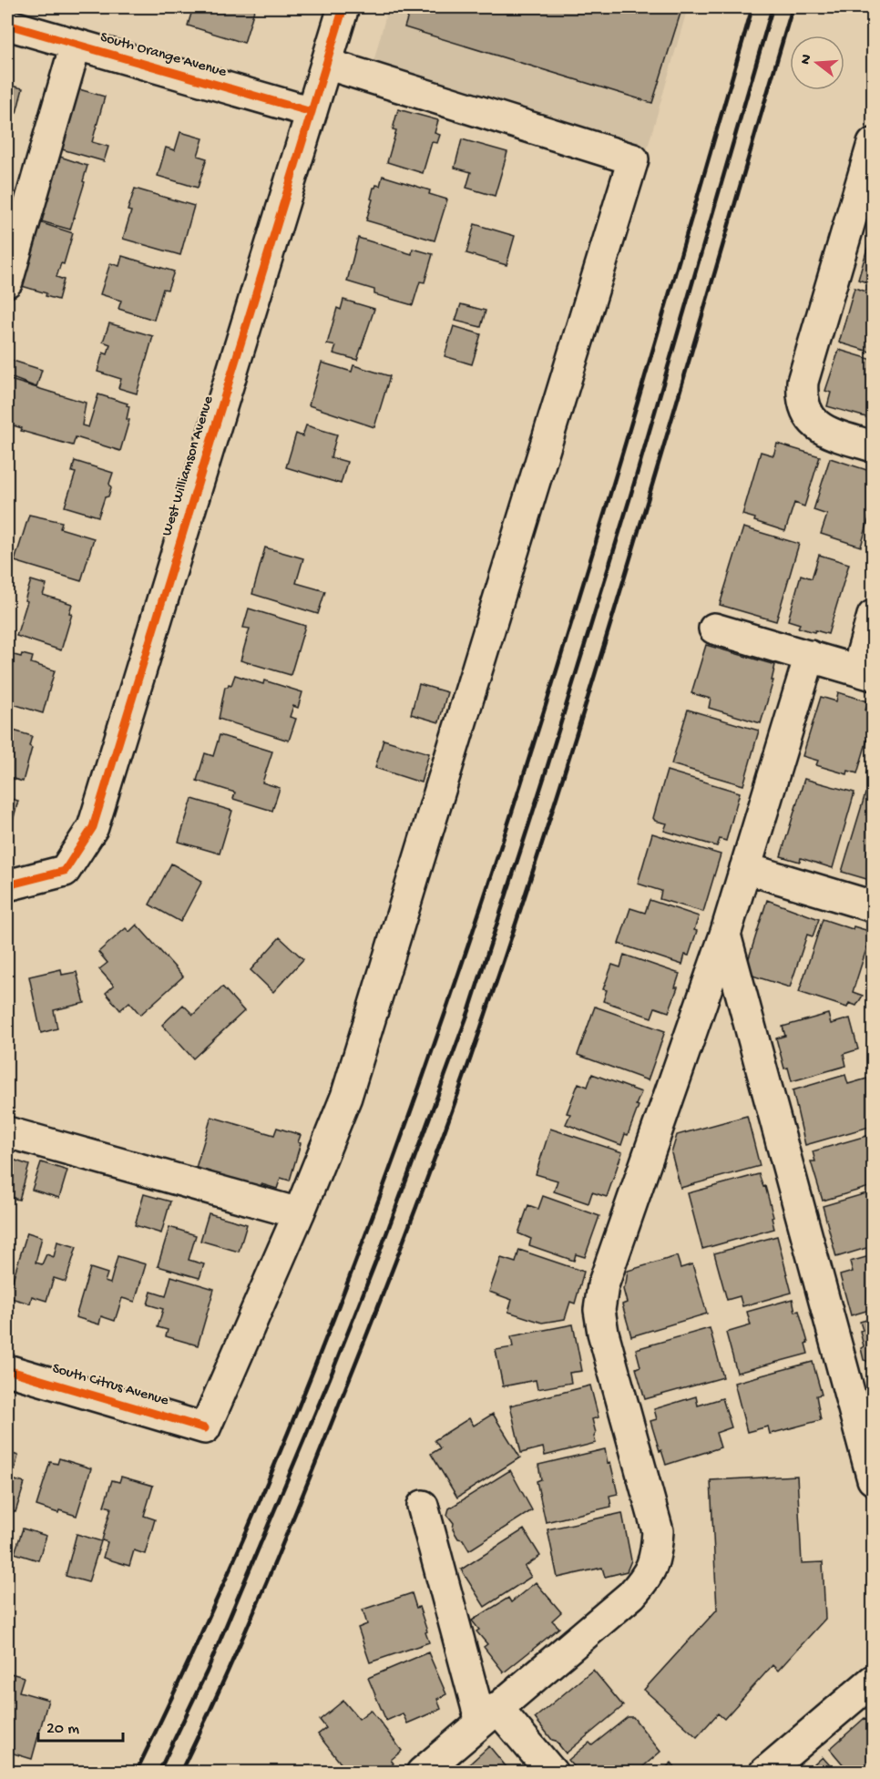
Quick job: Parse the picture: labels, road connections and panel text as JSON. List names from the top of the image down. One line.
{"streets":{"street":["South Orange Avenue","West Williamson Avenue","South Citrus Avenue"]},"crossings":[["South Orange Avenue","West Williamson Avenue"]],"scale_bar":"20 m","north":"left"}
